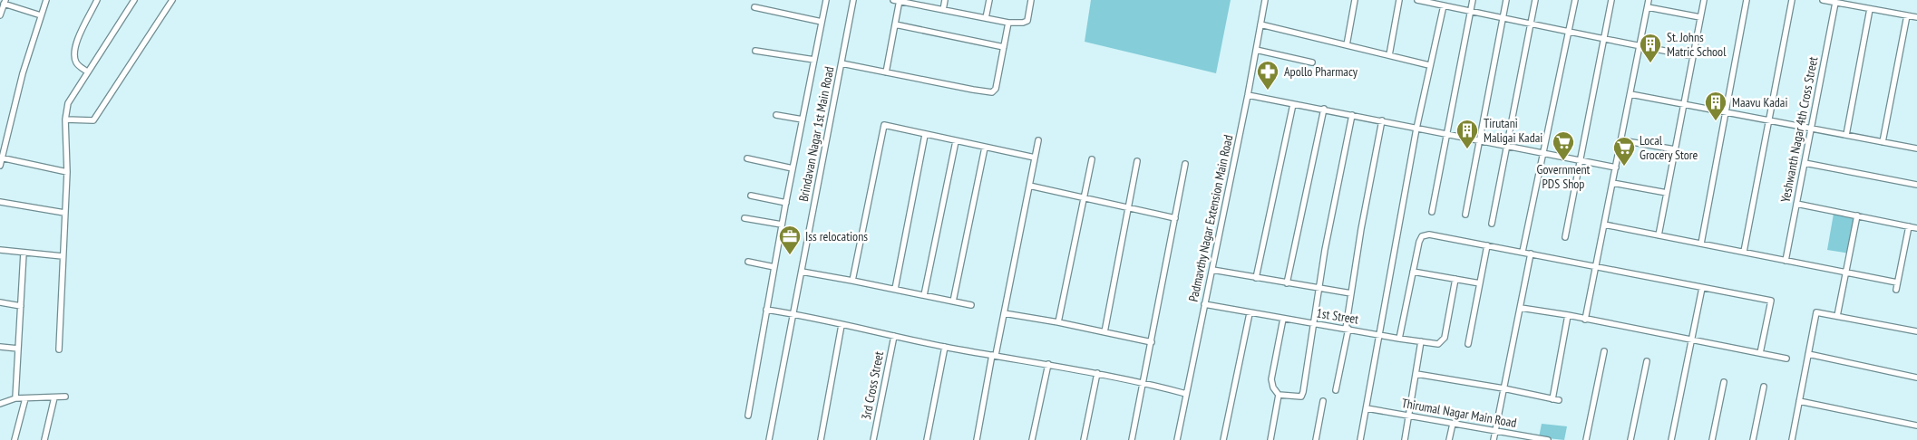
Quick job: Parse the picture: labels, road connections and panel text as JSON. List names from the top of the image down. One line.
{"streets":{"street":["Yeshwanth Nagar 4th Cross Street","Brindavan Nagar 1st Main Road","Padmavthy Nagar Extension Main Road","1st Street","3rd Cross Street","Thirumal Nagar Main Road"]},"crossings":[["Padmavthy Nagar Extension Main Road","1st Street"]],"places":{"building":["St. Johns Matric School","Maavu Kadai","Tirutani Maligai Kadai"],"pharmacy":["Apollo Pharmacy"],"supermarket":["Government PDS Shop","Local Grocery Store"],"office":["Iss relocations"]}}
